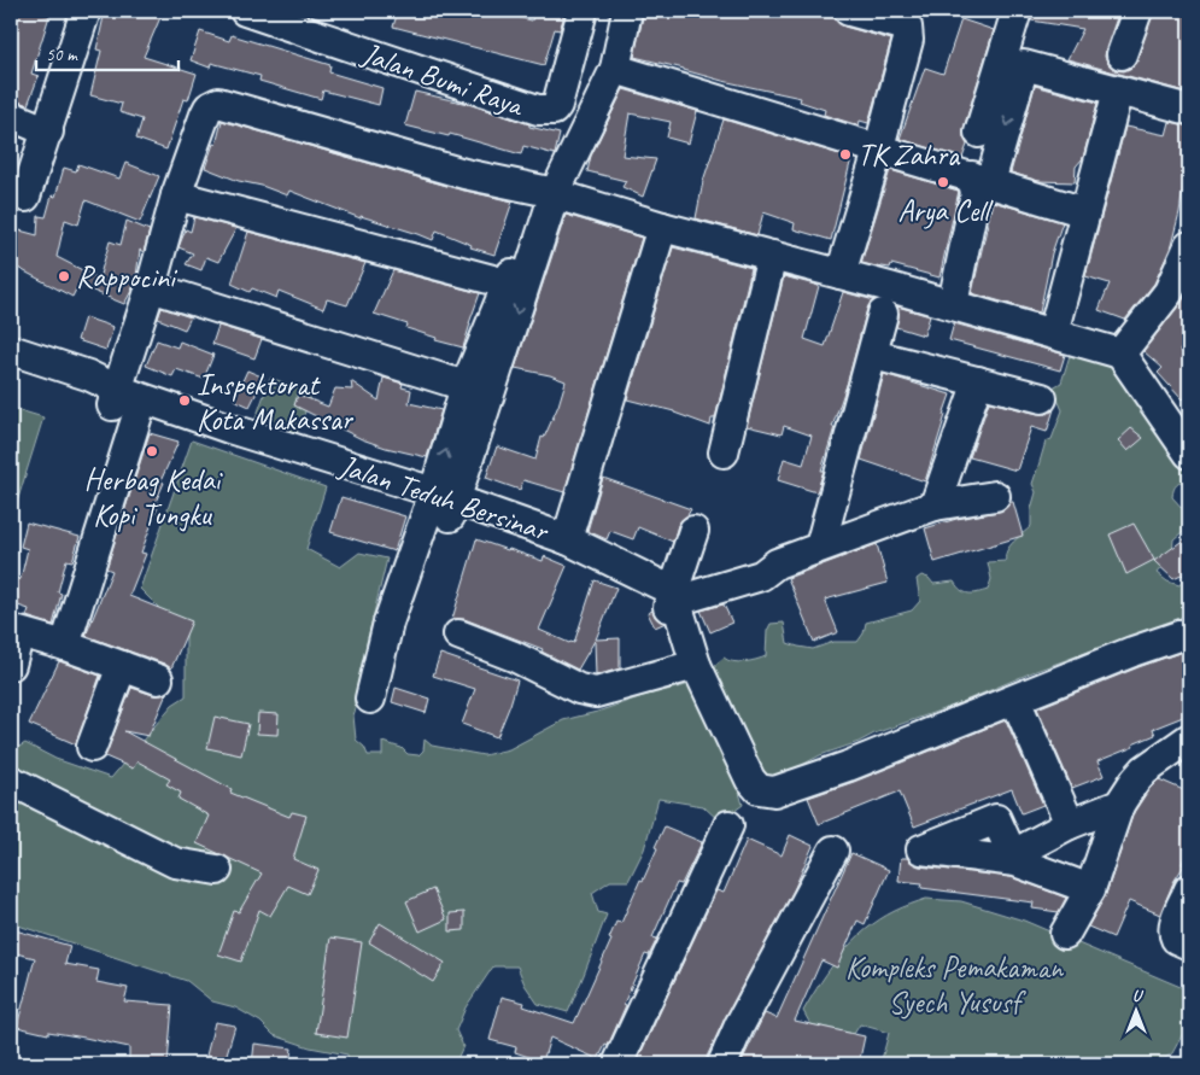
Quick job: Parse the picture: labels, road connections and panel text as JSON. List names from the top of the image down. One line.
{"streets":{"street":["Jalan Bumi Raya","Jalan Teduh Bersinar"]},"parks":["Kompleks Pemakaman Syech Yususf"],"places":["TK Zahra","Arya Cell","Rappocini","Inspektorat Kota Makassar","Herbag Kedai Kopi Tungku"],"scale_bar":"50 m","north":"top"}
